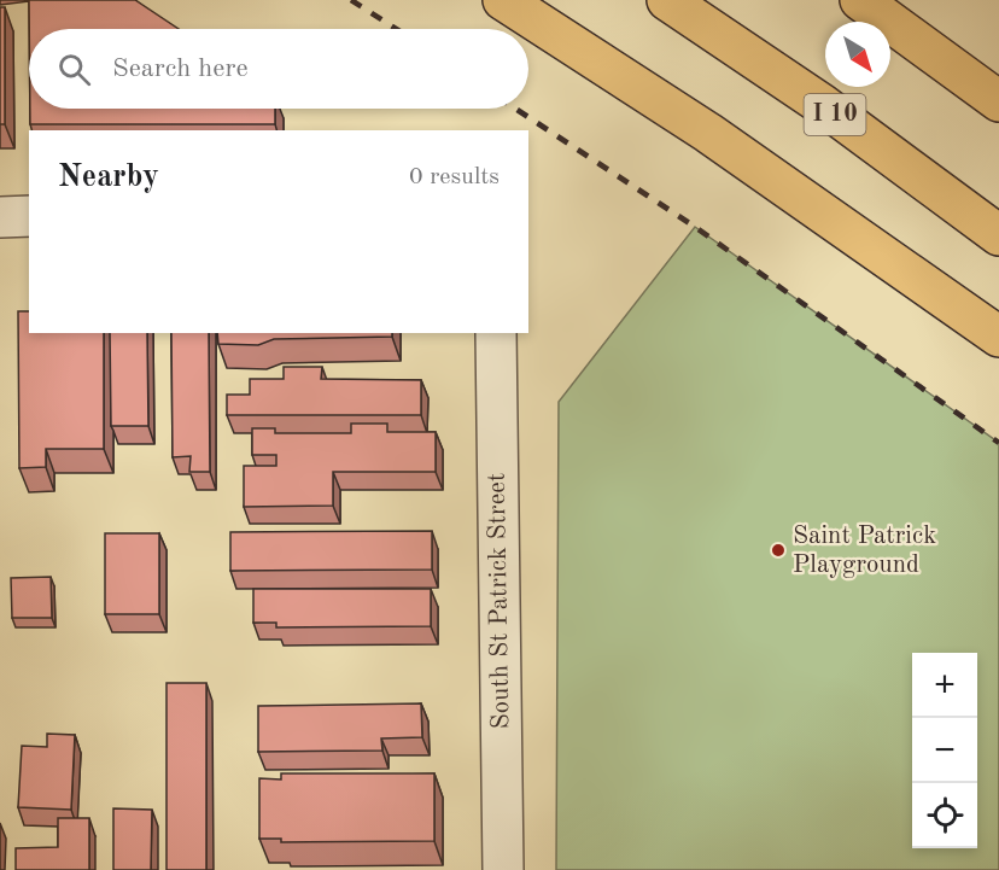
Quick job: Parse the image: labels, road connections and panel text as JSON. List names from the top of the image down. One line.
{"streets":{"highway":["I 10"],"street":["South St Patrick Street"]},"places":["Saint Patrick Playground"],"north":"bottom right","page":{"search":"Search here","heading":["Nearby","0 results"],"map_buttons":["+","−"]}}
